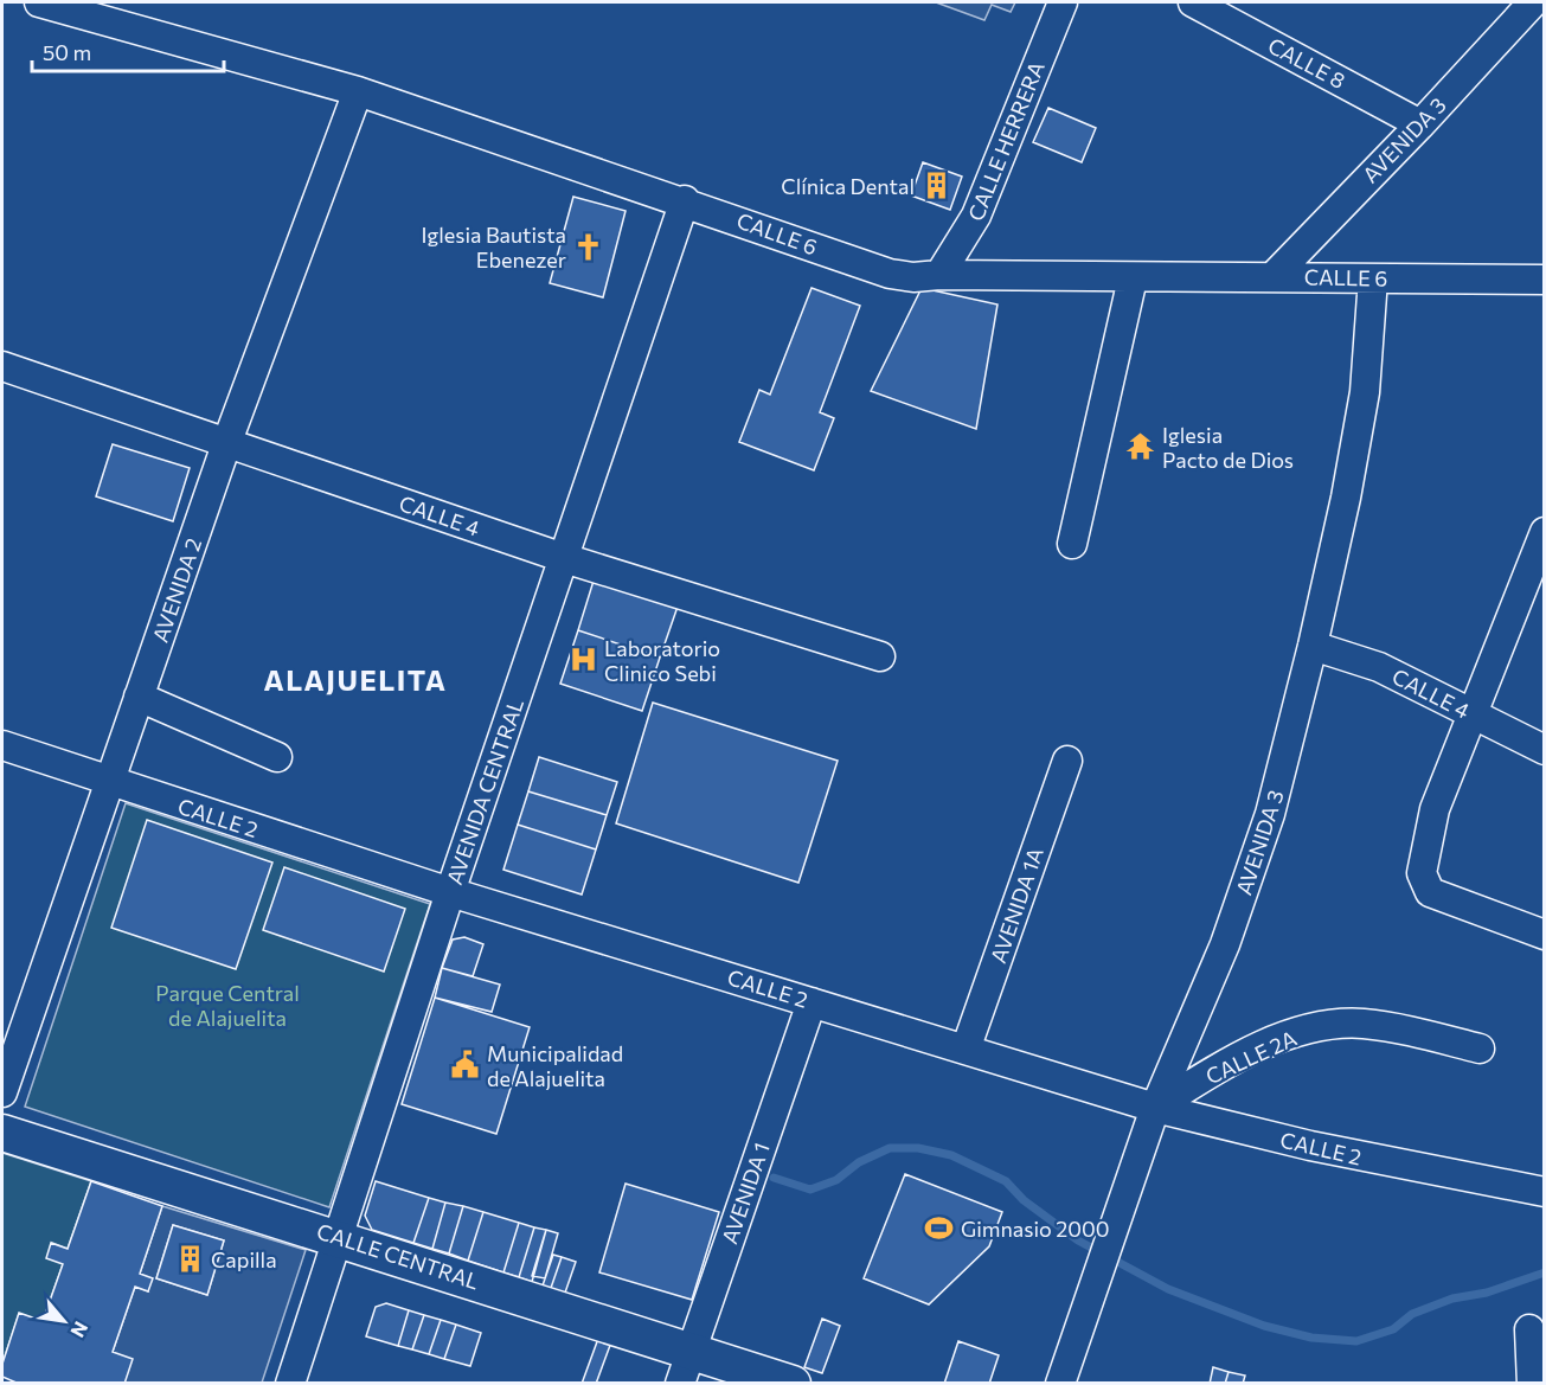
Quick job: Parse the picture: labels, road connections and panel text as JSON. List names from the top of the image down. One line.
{"streets":{"main road":["CALLE CENTRAL"],"street":["CALLE 8","AVENIDA 3","CALLE HERRERA","CALLE 6","CALLE 4","AVENIDA 2","AVENIDA CENTRAL","CALLE 2","AVENIDA 1A","CALLE 2A","AVENIDA 1"]},"crossings":[["CALLE 8","AVENIDA 3"],["AVENIDA 3","CALLE 6"],["AVENIDA 3","CALLE 4"],["AVENIDA 3","CALLE 2"],["AVENIDA 3","CALLE 2A"],["CALLE HERRERA","CALLE 6"],["CALLE 6","AVENIDA 2"],["CALLE 6","AVENIDA CENTRAL"],["CALLE 4","AVENIDA 2"],["CALLE 4","AVENIDA CENTRAL"],["AVENIDA 2","CALLE 2"],["AVENIDA CENTRAL","CALLE 2"],["AVENIDA CENTRAL","CALLE CENTRAL"],["CALLE 2","AVENIDA 1A"],["CALLE 2","CALLE 2A"],["CALLE 2","AVENIDA 1"],["AVENIDA 1","CALLE CENTRAL"]],"districts":["ALAJUELITA"],"parks":["Parque Central de Alajuelita"],"places":{"building":["Clínica Dental","Capilla"],"church":["Iglesia Bautista Ebenezer"],"temple":["Iglesia Pacto de Dios"],"hospital":["Laboratorio Clinico Sebi"],"public building":["Municipalidad de Alajuelita"],"sports":["Gimnasio 2000"]},"scale_bar":"50 m","north":"bottom right"}
